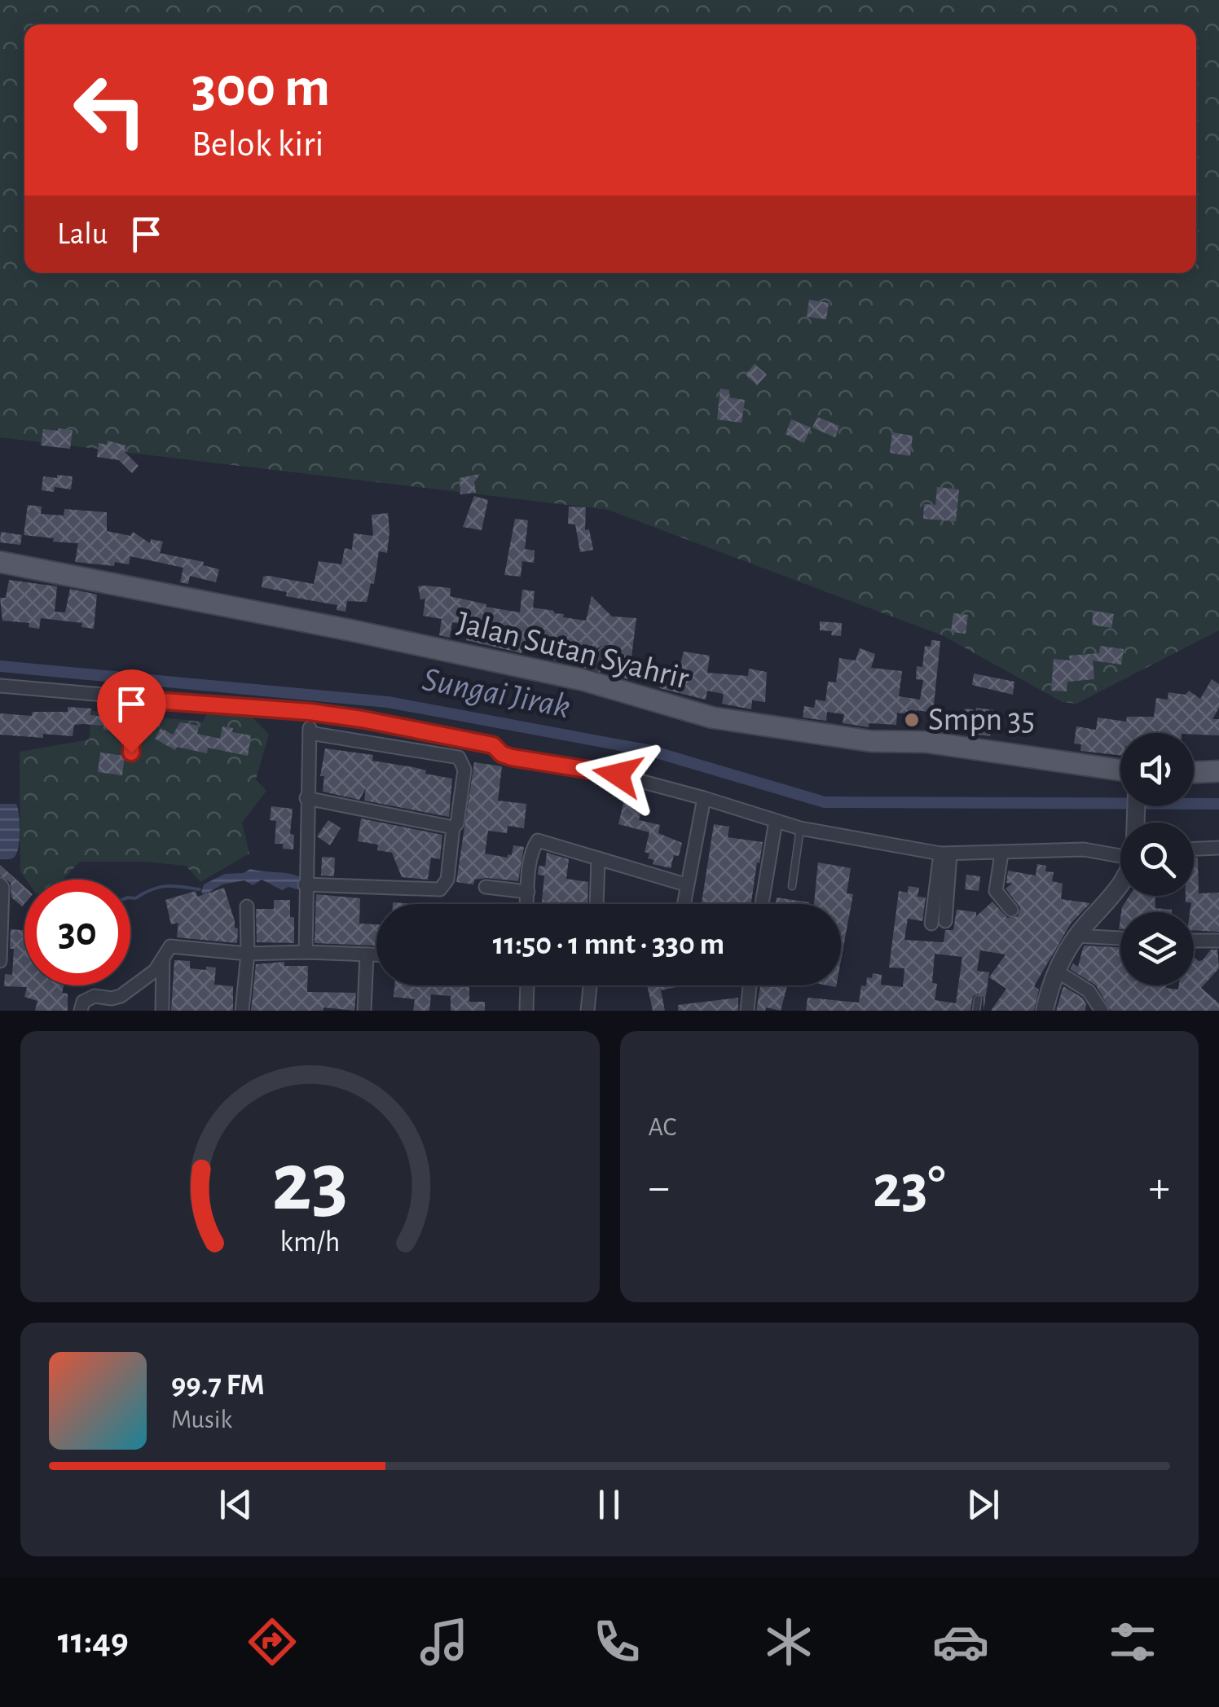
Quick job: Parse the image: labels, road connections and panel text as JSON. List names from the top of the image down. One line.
{"streets":{"main road":["Jalan Sutan Syahrir"]},"water":["Sungai Jirak"],"places":["Smpn 35"],"page":{"turn":["300 m","Belok kiri"],"then":"Lalu","limit":"30","trip":"11:50 · 1 mnt · 330 m","tile":"AC","heat":["−","23°","+"],"song":["99.7 FM","Musik"],"tabs":"11:49","gauge":["23","km/h"]}}
